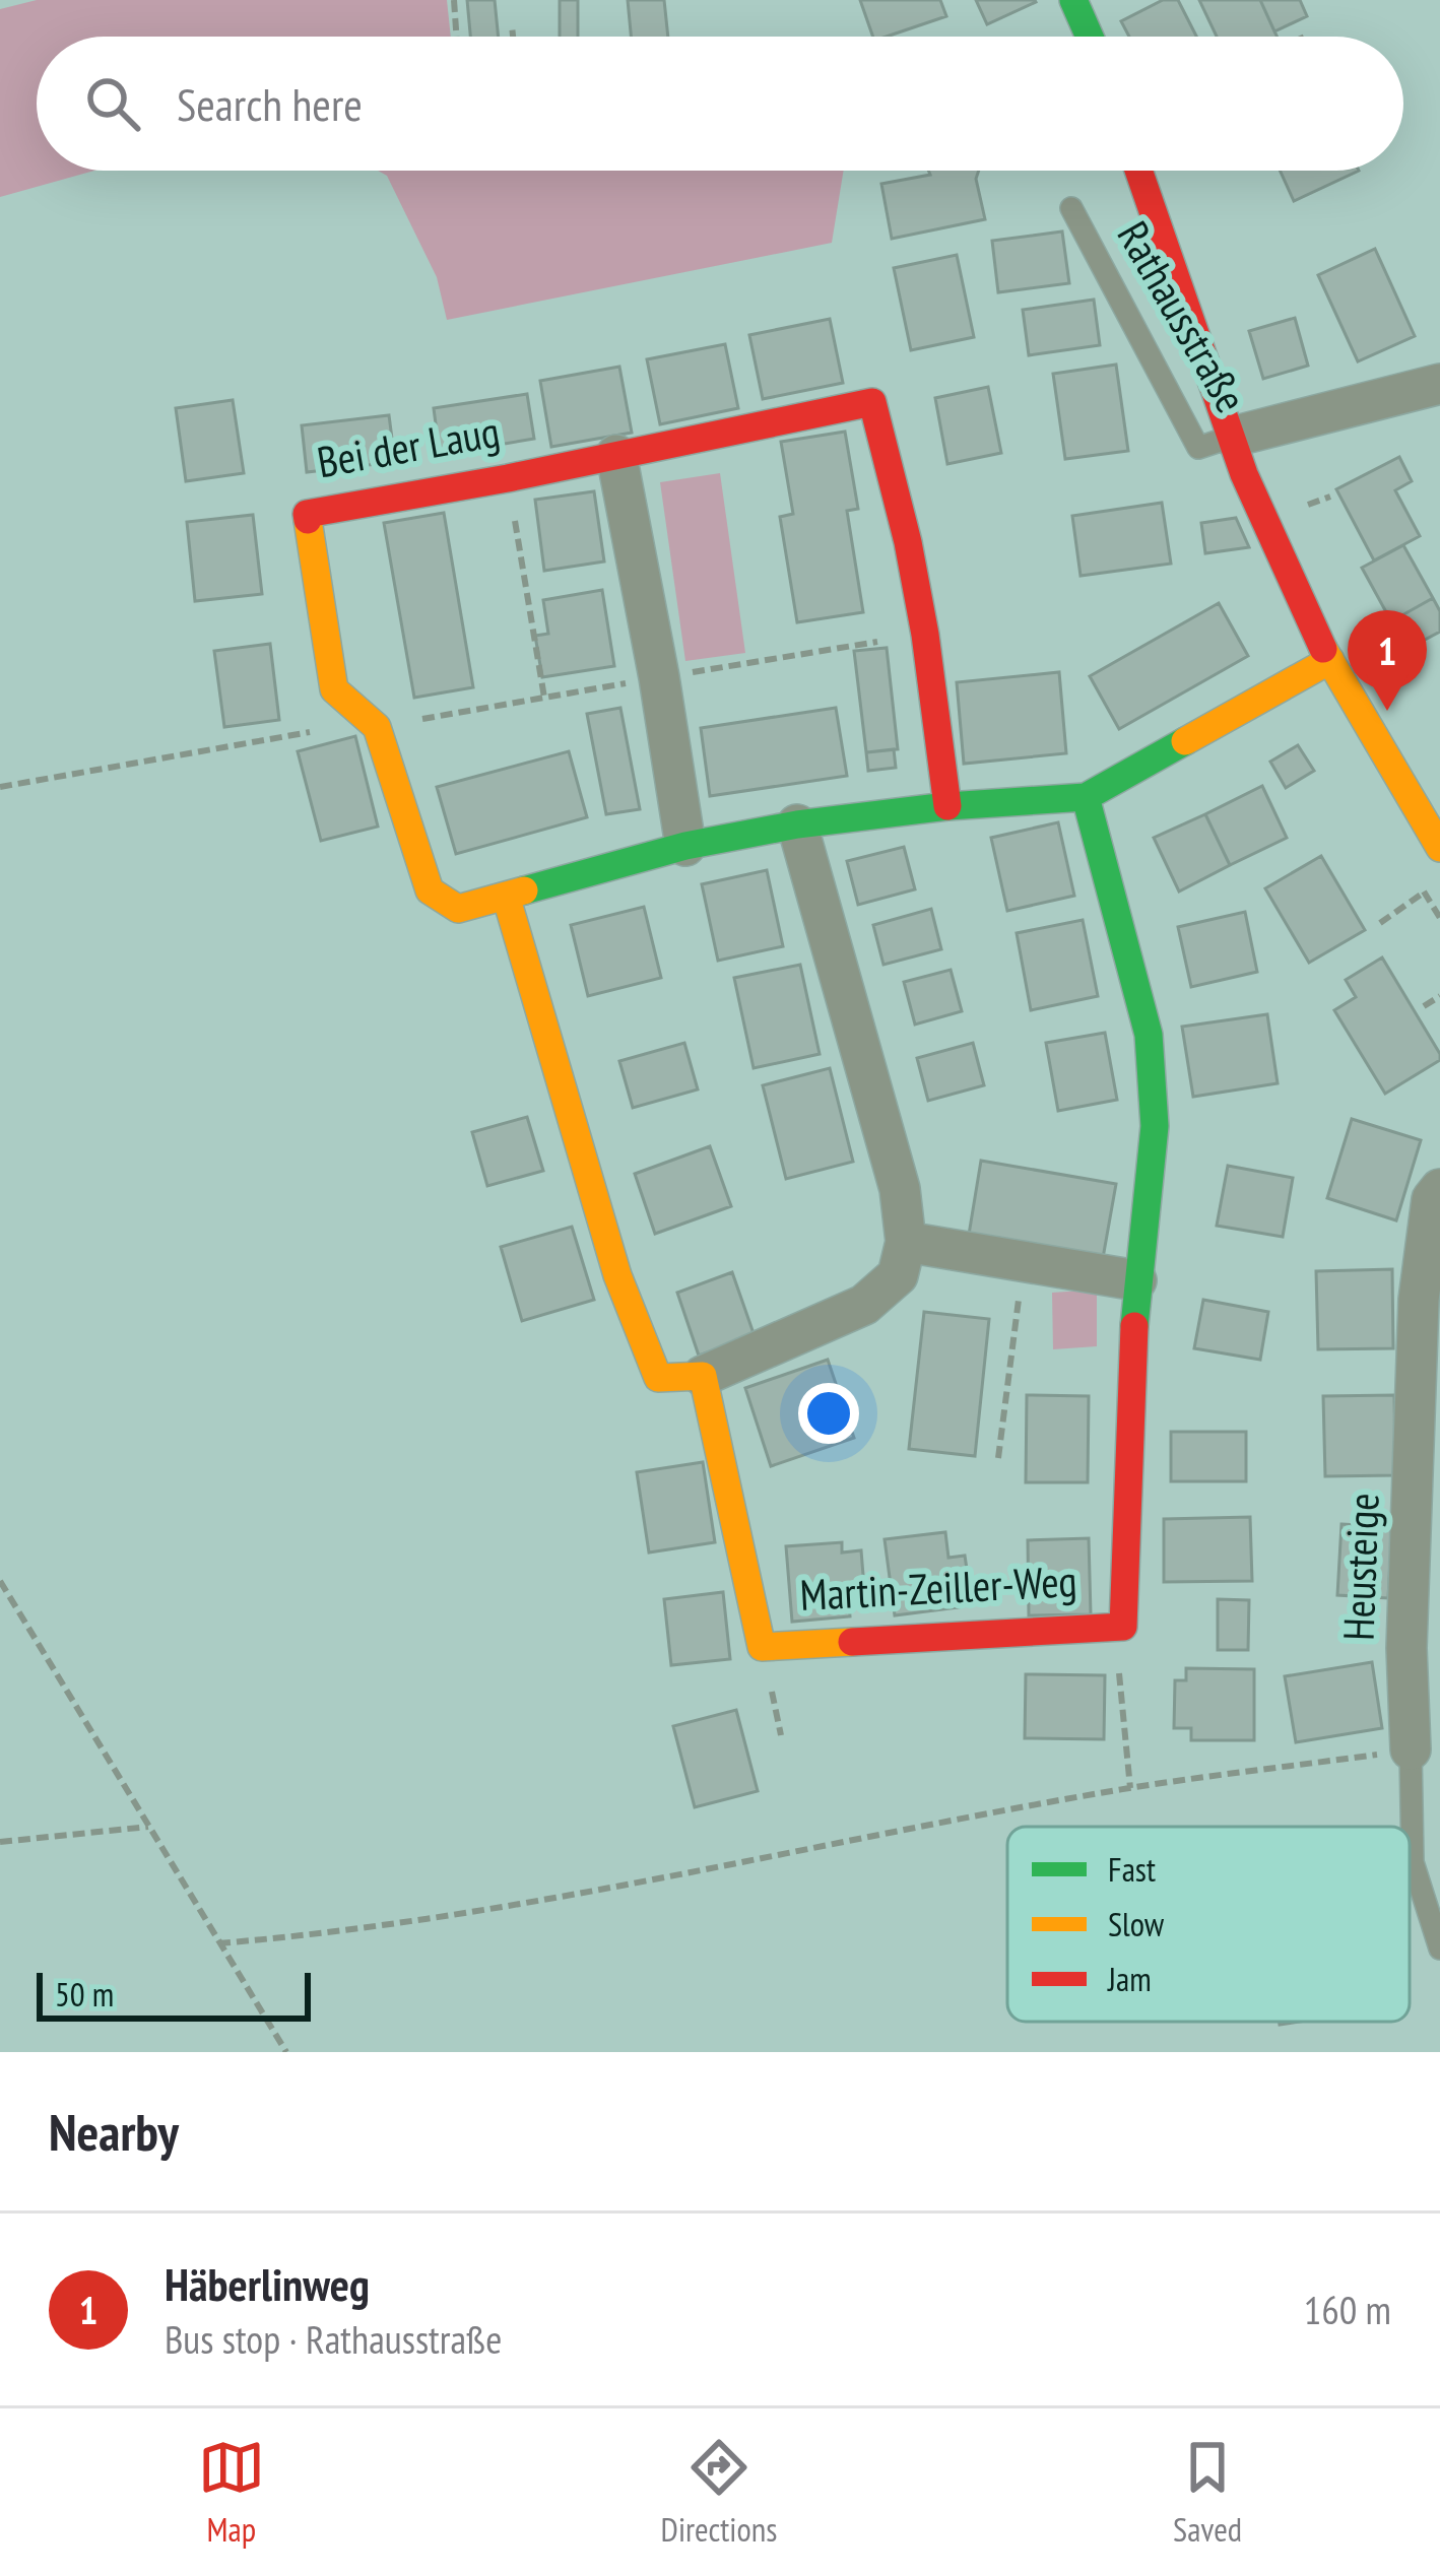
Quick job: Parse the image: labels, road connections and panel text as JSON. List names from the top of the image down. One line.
{"streets":{"street":["Rathausstraße","Bei der Laug","Heusteige","Martin-Zeiller-Weg"]},"crossings":[["Rathausstraße","Bei der Laug"],["Bei der Laug","Martin-Zeiller-Weg"]],"legend":["Fast","Slow","Jam"],"scale_bar":"50 m","page":{"search":"Search here","pins":"1","scale":"50 m","heading":"Nearby","list":[{"mark":"1","name":"Häberlinweg","note":"Bus stop · Rathausstraße","value":"160 m"}],"nav":["Map","Directions","Saved"]}}
